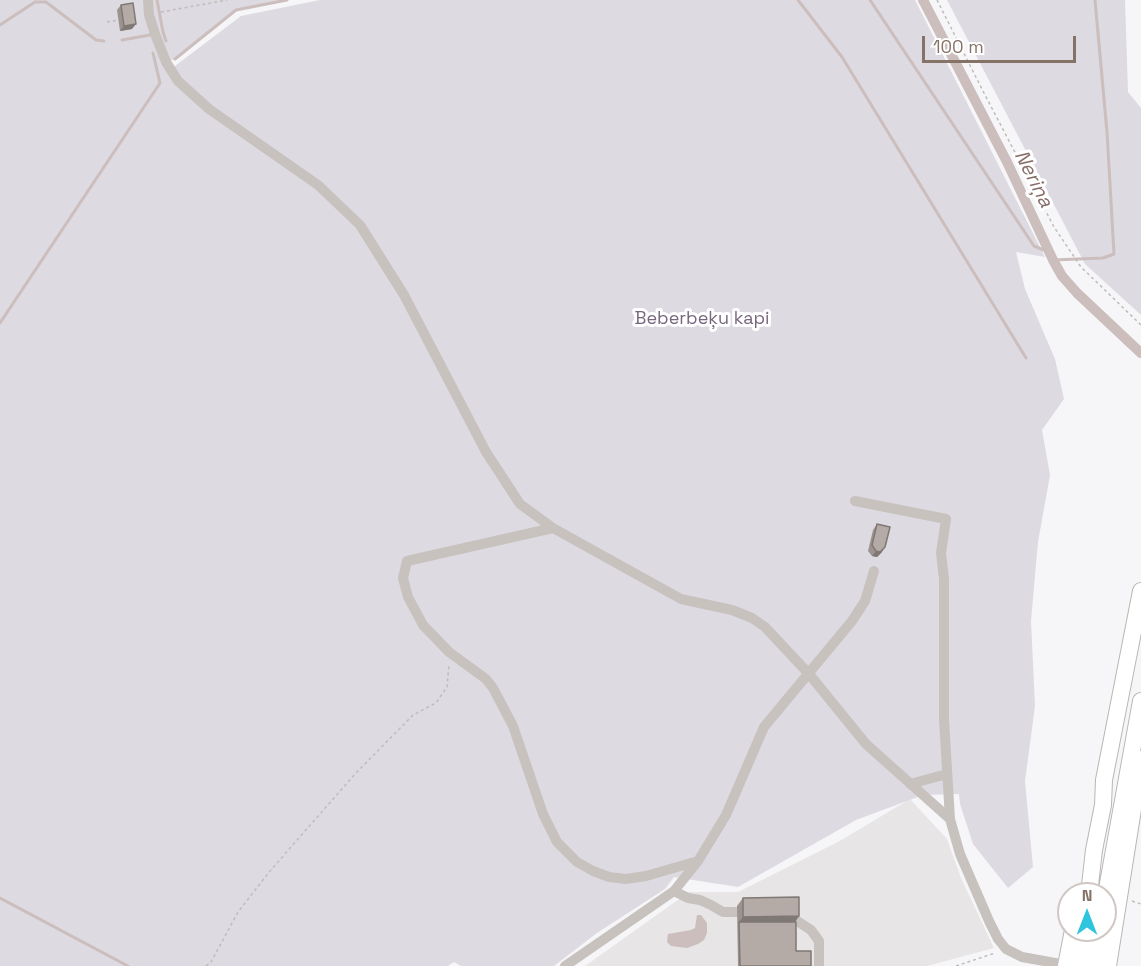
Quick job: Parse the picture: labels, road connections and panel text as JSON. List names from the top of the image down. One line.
{"water":["Neriņa"],"parks":["Beberbeķu kapi"],"scale_bar":"100 m","north":"top"}
